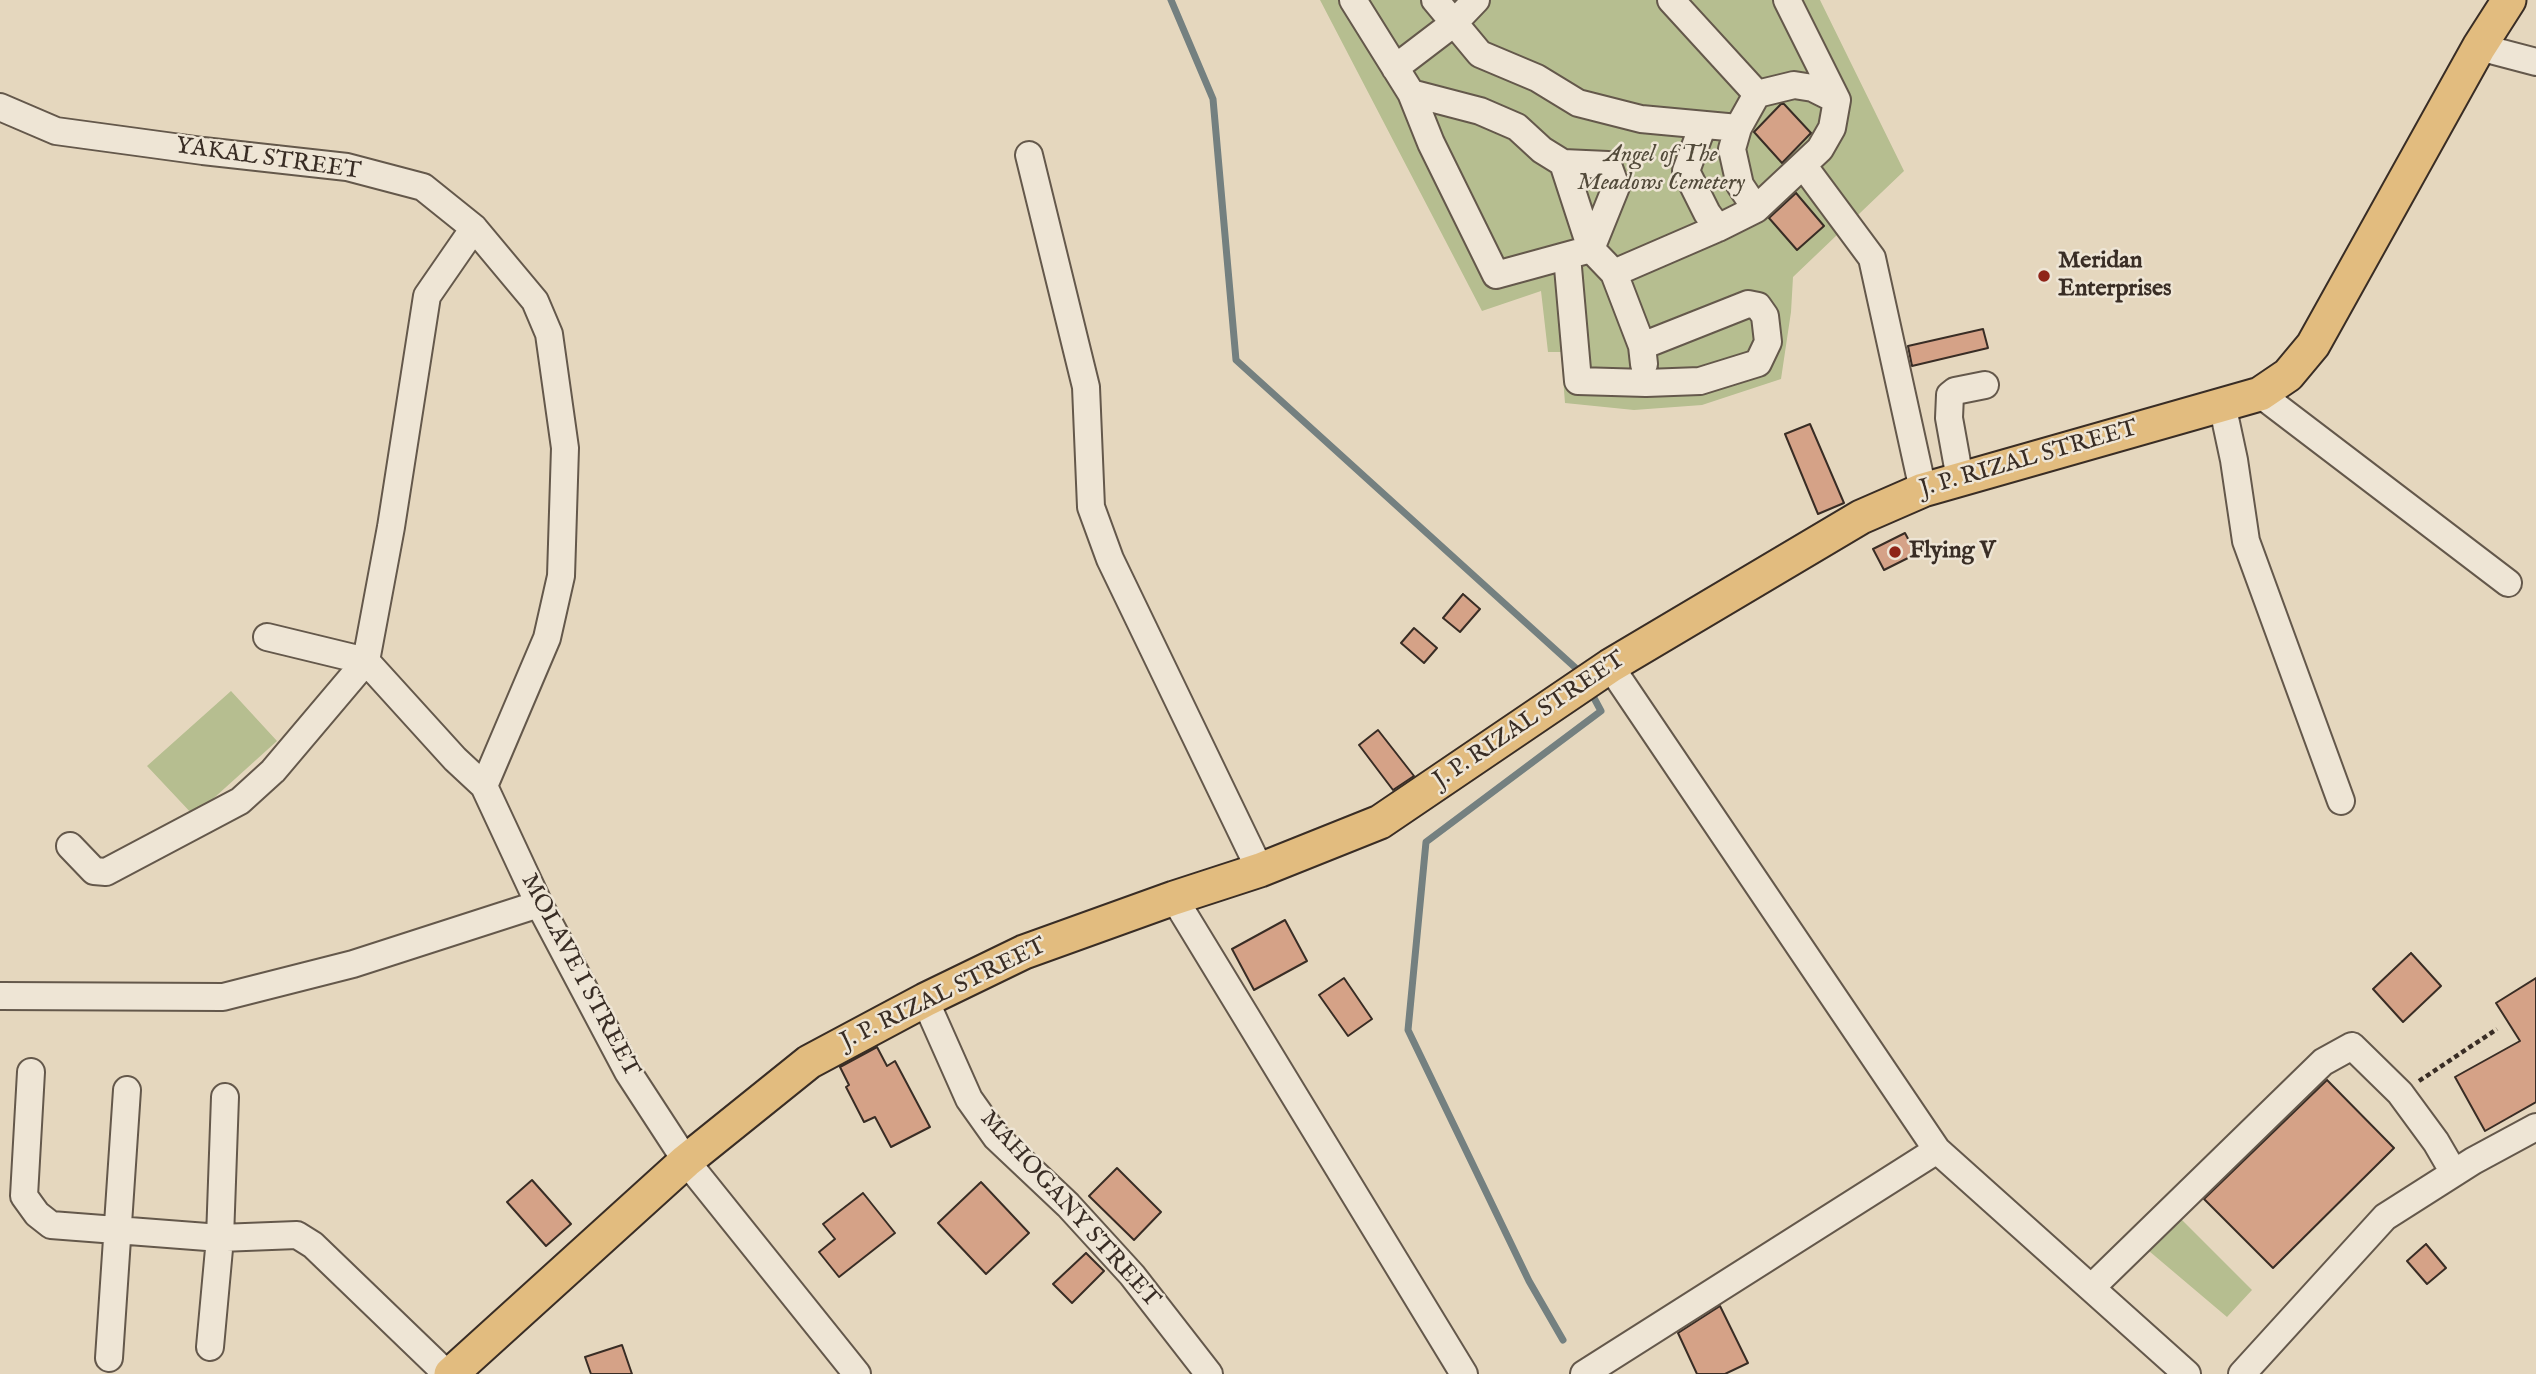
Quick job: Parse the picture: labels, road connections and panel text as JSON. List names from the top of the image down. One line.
{"streets":{"main road":["J. P. RIZAL STREET"],"street":["YAKAL STREET","MOLAVE I STREET","MAHOGANY STREET"]},"crossings":[["YAKAL STREET","MOLAVE I STREET"],["J. P. RIZAL STREET","MOLAVE I STREET"],["J. P. RIZAL STREET","MAHOGANY STREET"]],"parks":["Angel of The Meadows Cemetery"],"places":["Meridan Enterprises","Flying V"]}
